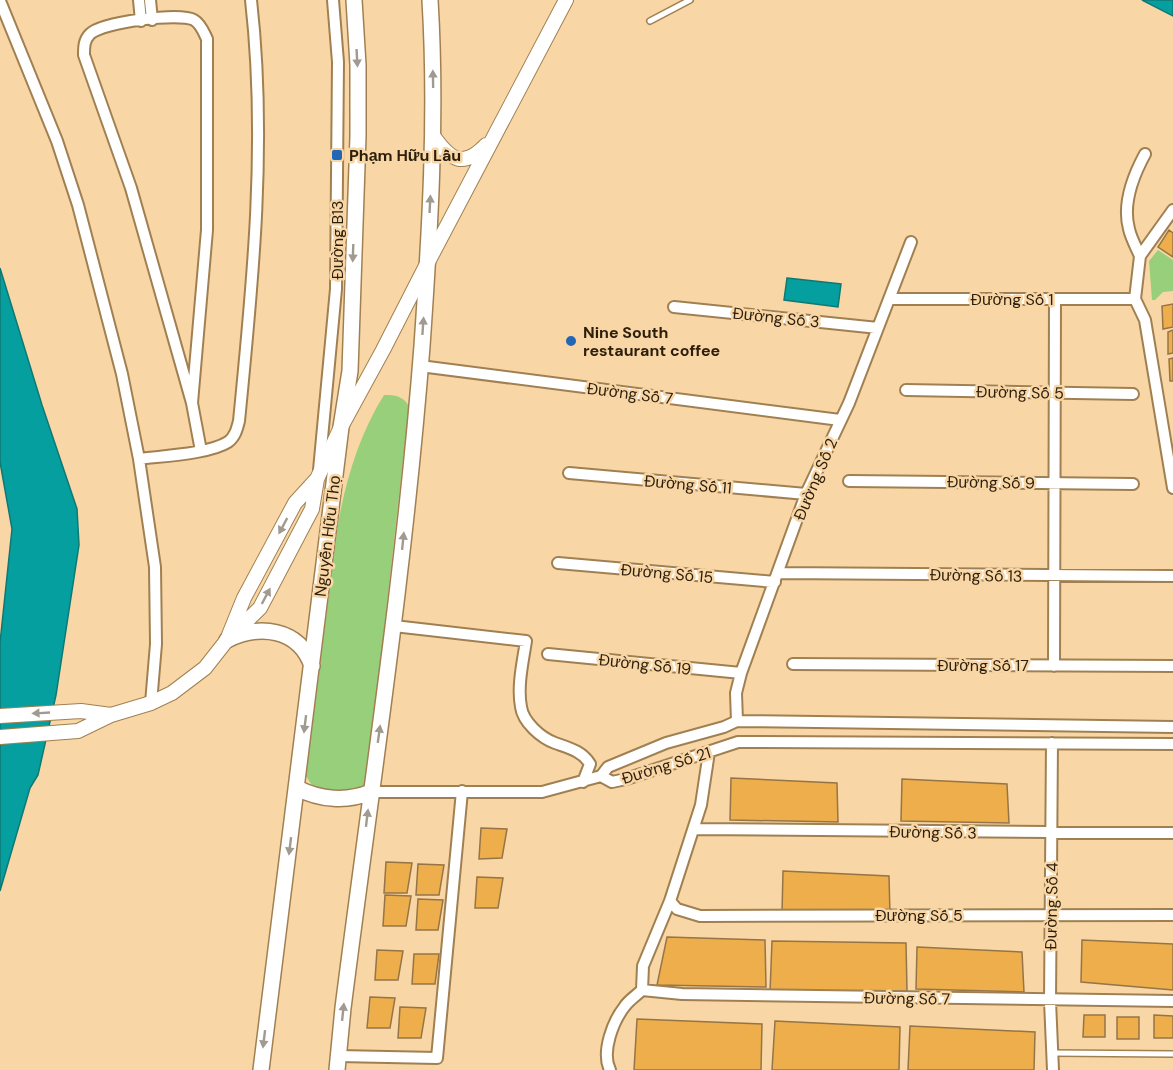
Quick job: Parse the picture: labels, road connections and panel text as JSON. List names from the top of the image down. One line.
{"streets":{"main road":["Nguyễn Hữu Thọ"],"street":["Đường B13","Đường Số 1","Đường Số 3","Đường Số 5","Đường Số 7","Đường Số 2","Đường Số 9","Đường Số 11","Đường Số 15","Đường Số 13","Đường Số 19","Đường Số 17","Đường Số 21","Đường Số 4"]},"crossings":[["Đường Số 1","Đường Số 2"],["Đường Số 3","Đường Số 2"],["Đường Số 3","Đường Số 4"],["Đường Số 5","Đường Số 4"],["Đường Số 7","Đường Số 2"],["Đường Số 7","Đường Số 4"],["Đường Số 2","Đường Số 11"],["Đường Số 2","Đường Số 15"],["Đường Số 2","Đường Số 13"],["Đường Số 2","Đường Số 19"],["Đường Số 2","Đường Số 21"],["Đường Số 15","Đường Số 13"],["Đường Số 21","Đường Số 4"]],"places":{"transit":["Phạm Hữu Lầu"],"other":["Nine South restaurant coffee"]}}
